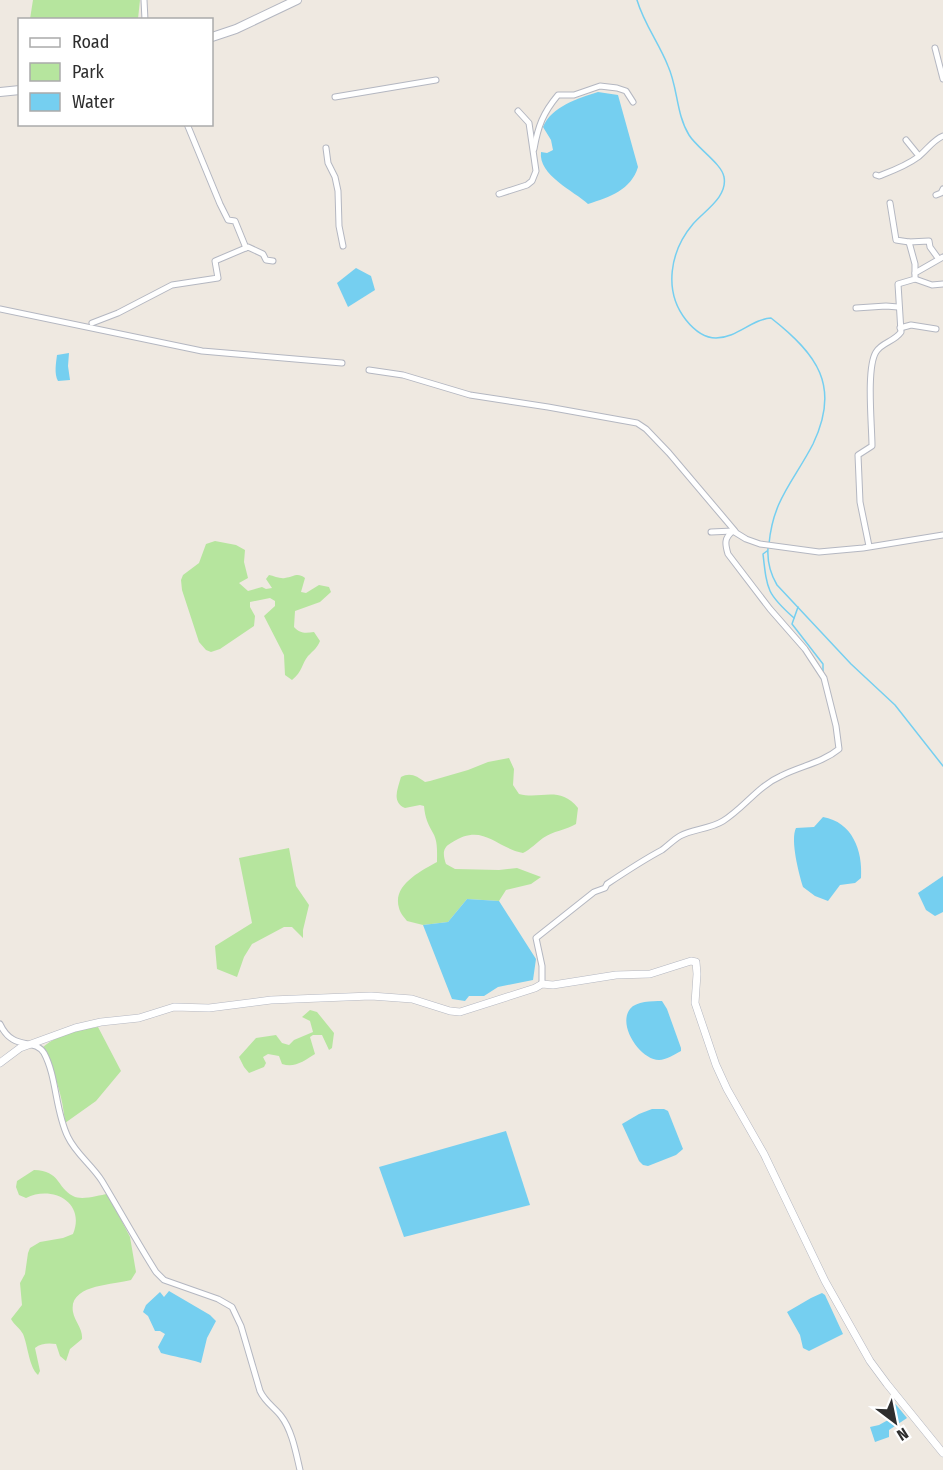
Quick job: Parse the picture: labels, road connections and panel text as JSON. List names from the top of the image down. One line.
{"legend":["Road","Park","Water"],"north":"bottom right"}
